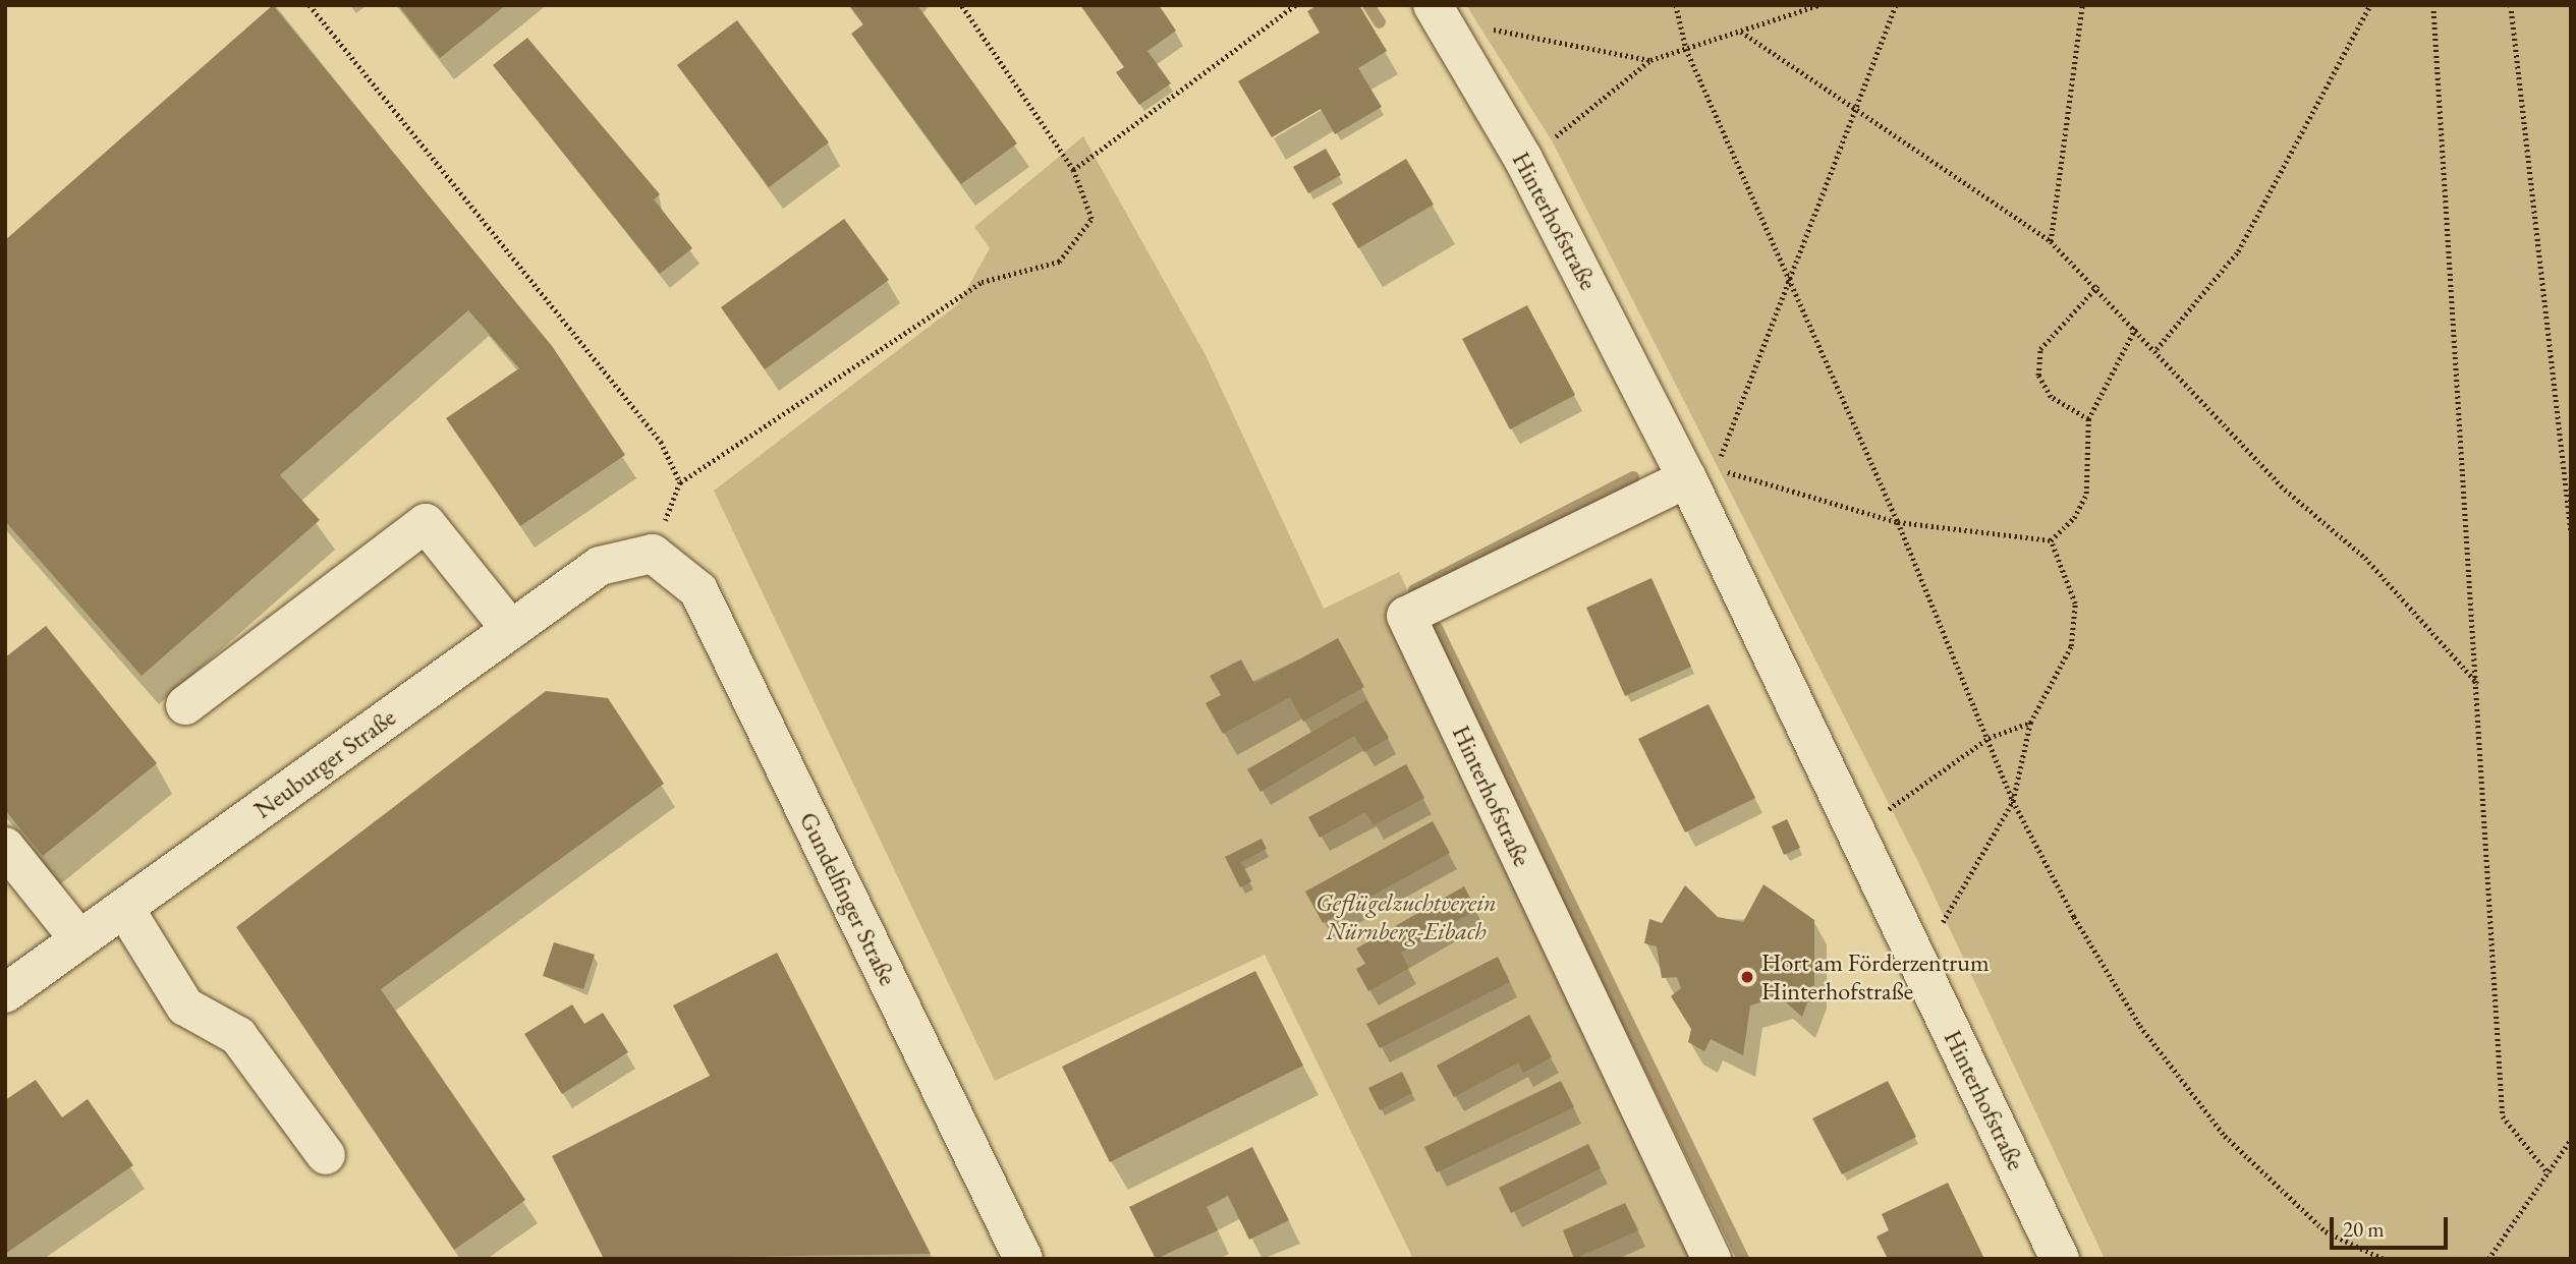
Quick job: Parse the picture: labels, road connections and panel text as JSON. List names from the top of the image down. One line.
{"streets":{"street":["Hinterhofstraße","Neuburger Straße","Gundelfinger Straße"]},"crossings":[["Neuburger Straße","Gundelfinger Straße"]],"parks":["Geflügelzuchtverein Nürnberg-Eibach"],"places":["Hort am Förderzentrum Hinterhofstraße"],"scale_bar":"20 m"}
